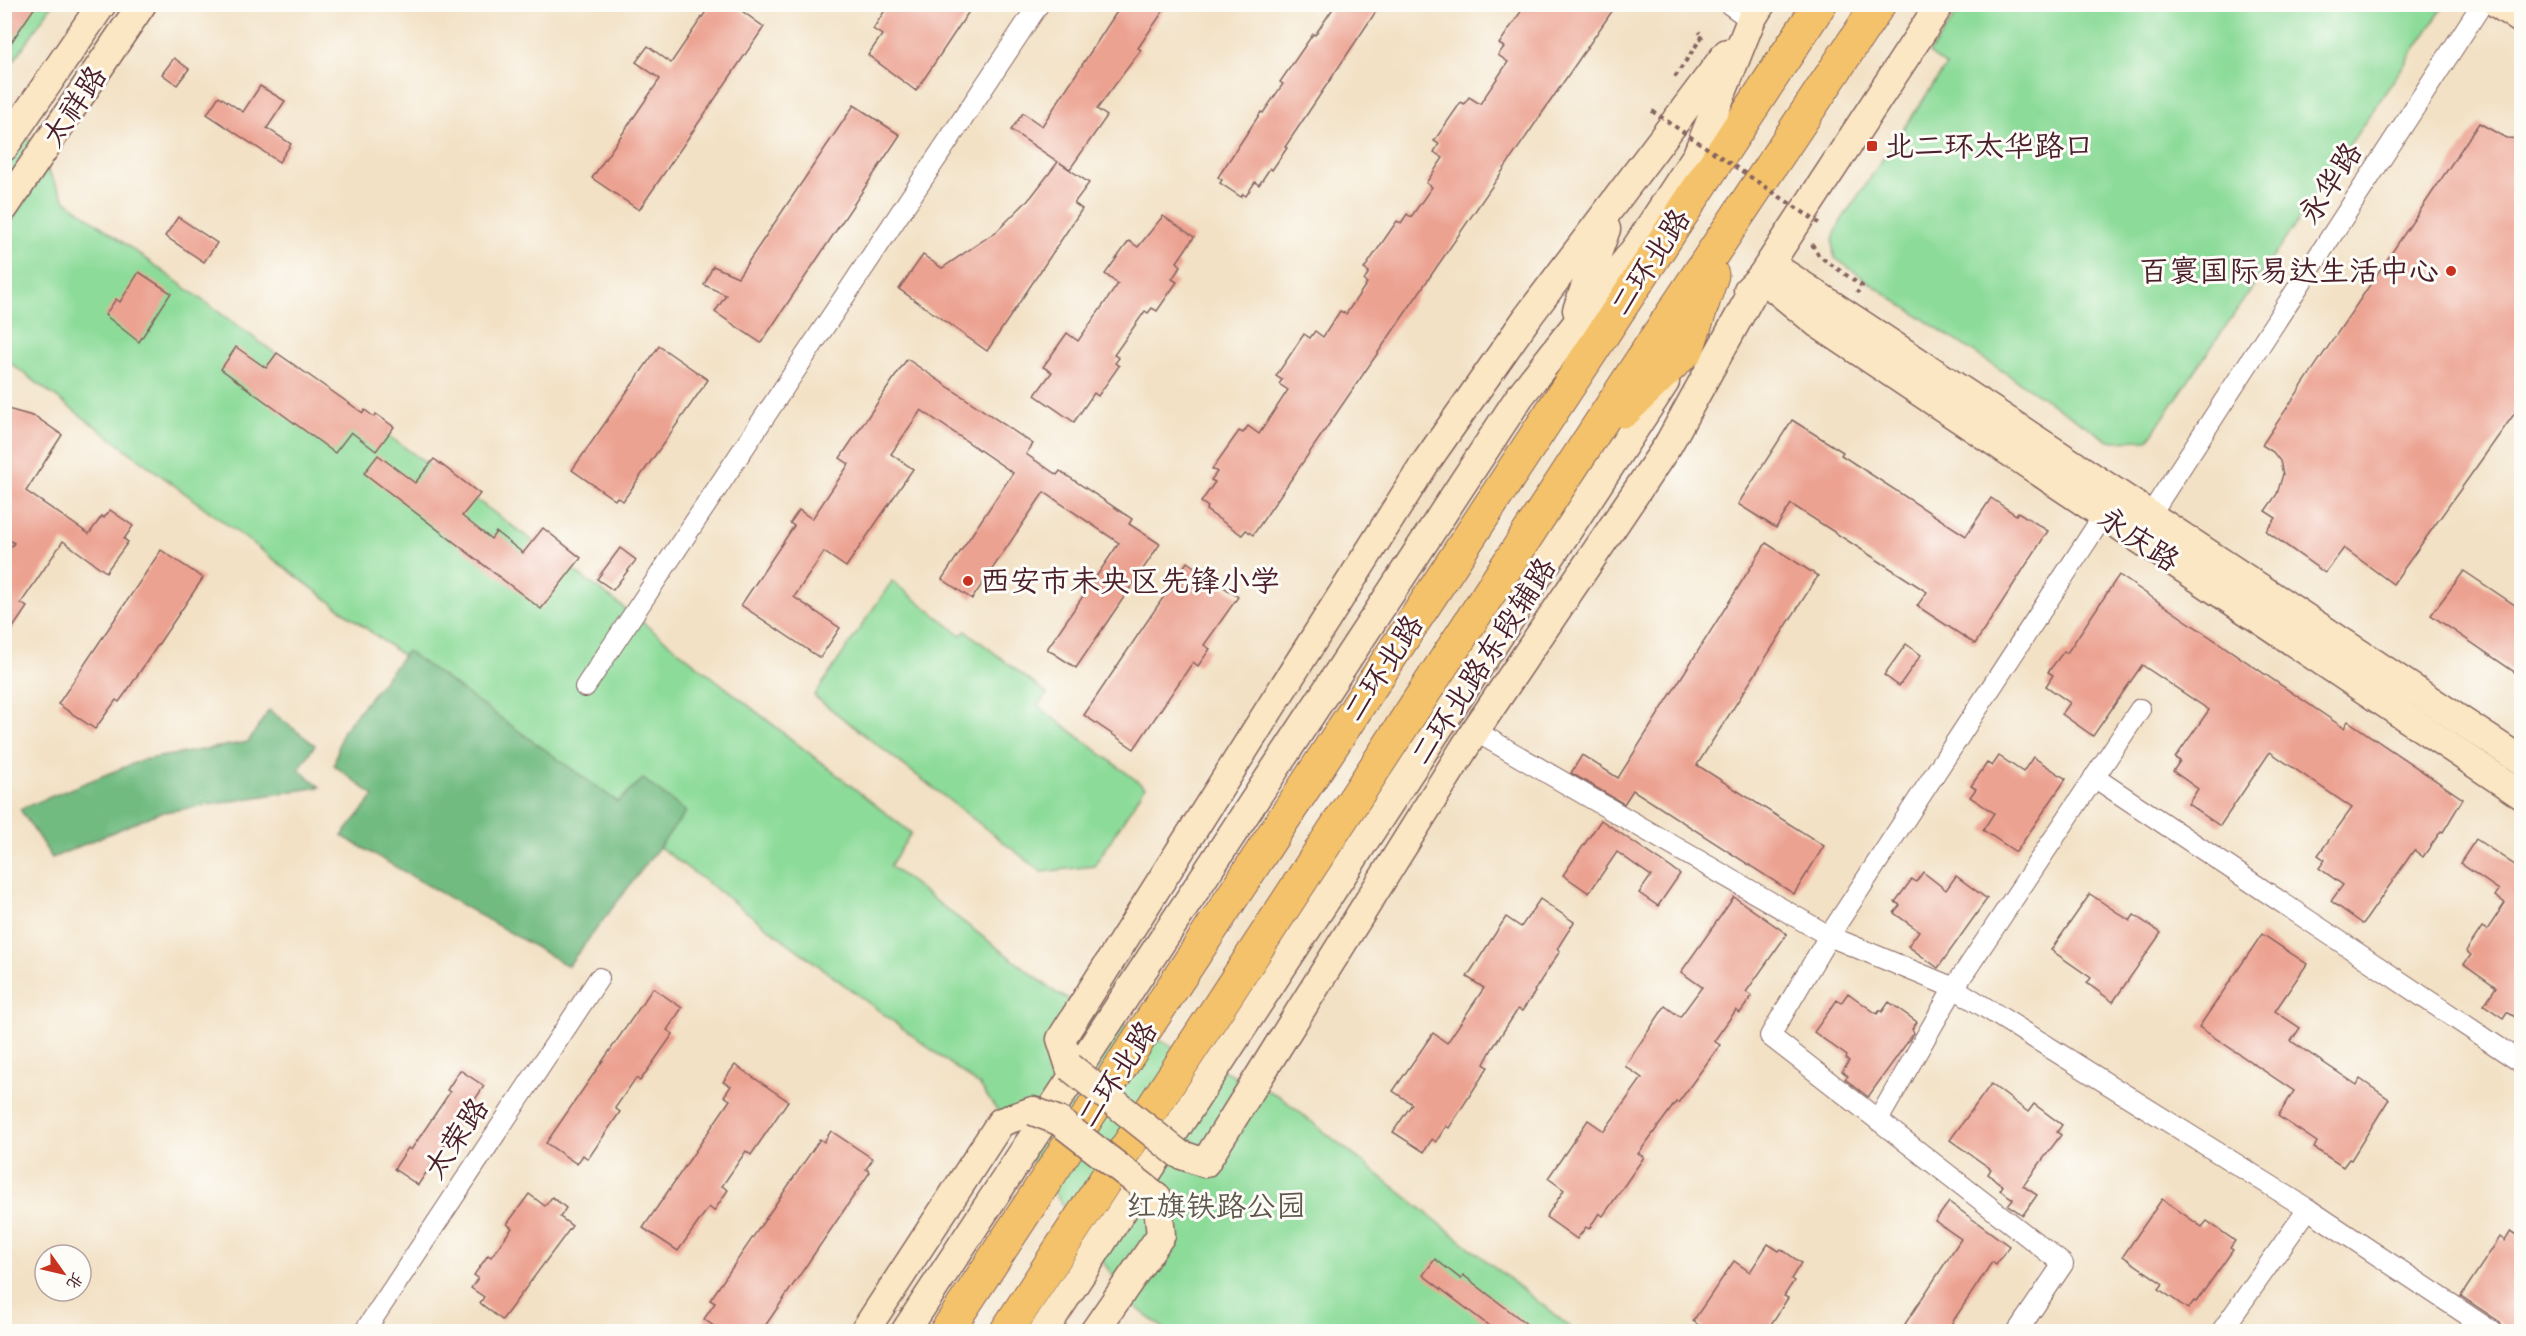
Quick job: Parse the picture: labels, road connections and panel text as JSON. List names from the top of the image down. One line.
{"streets":{"highway":["二环北路"],"street":["太祥路","永华路","永庆路","二环北路东段辅路","太荣路"]},"crossings":[["永华路","永庆路"],["永庆路","二环北路东段辅路"]],"parks":["红旗铁路公园"],"places":{"transit":["北二环太华路口"],"other":["百寰国际易达生活中心","西安市未央区先锋小学"]},"north":"bottom right"}
